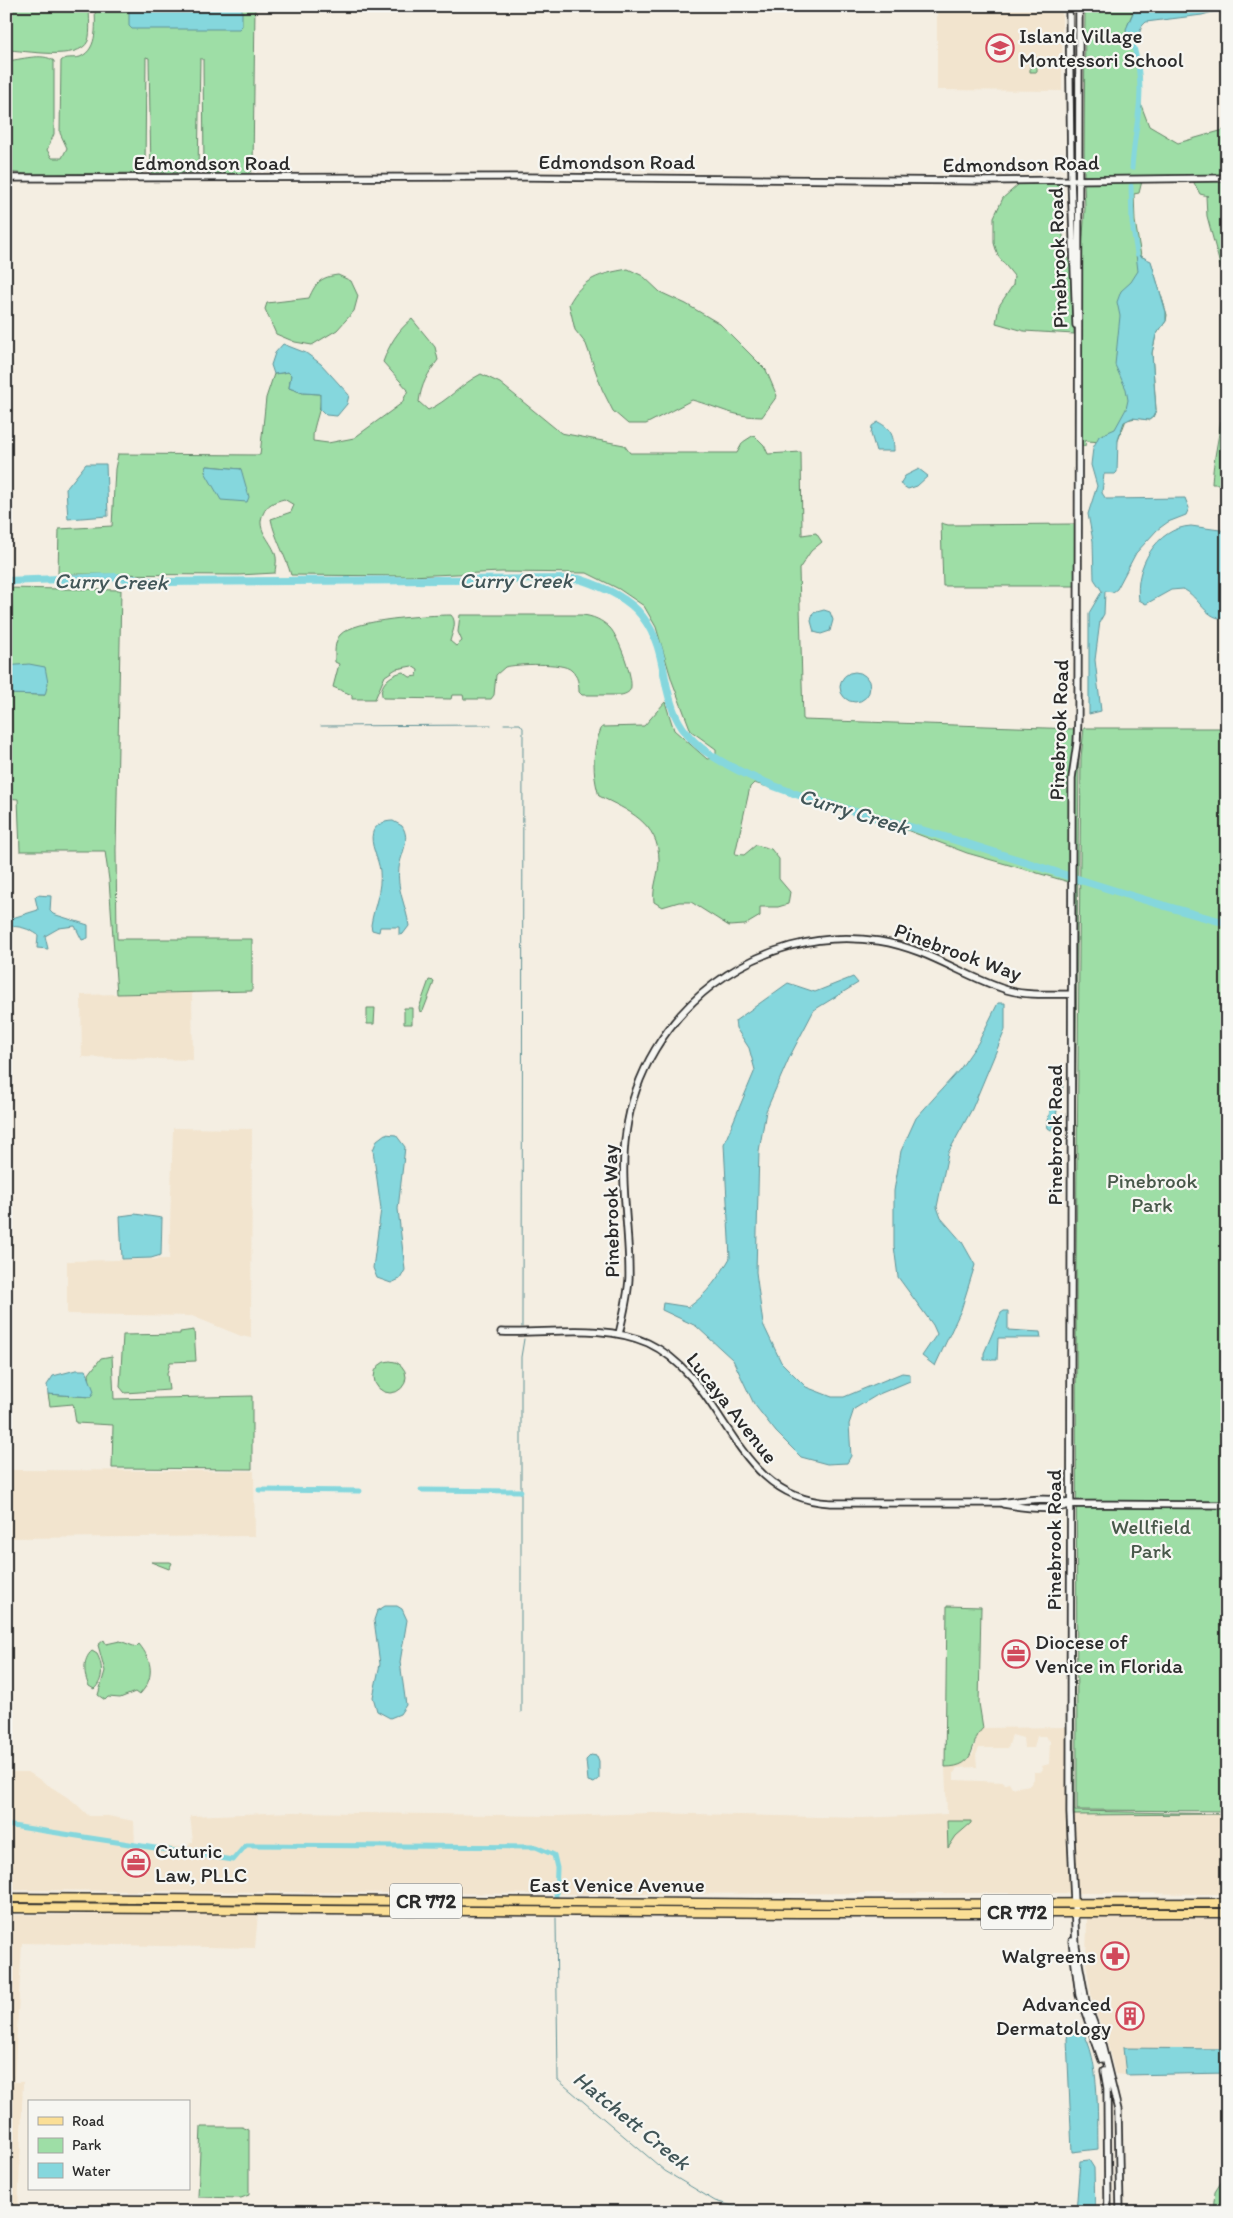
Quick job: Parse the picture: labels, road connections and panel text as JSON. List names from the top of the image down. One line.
{"streets":{"main road":["East Venice Avenue","CR 772"],"street":["Edmondson Road","Pinebrook Road","Pinebrook Way","Lucaya Avenue"]},"crossings":[["Edmondson Road","Pinebrook Road"],["Pinebrook Road","Pinebrook Way"],["Pinebrook Road","Lucaya Avenue"],["Pinebrook Road","East Venice Avenue"],["Pinebrook Way","Lucaya Avenue"]],"water":["Curry Creek","Hatchett Creek"],"parks":["Pinebrook Park","Wellfield Park"],"places":{"school or university":["Island Village Montessori School"],"office":["Diocese of Venice in Florida","Cuturic Law, PLLC"],"pharmacy":["Walgreens"],"building":["Advanced Dermatology"]},"legend":["Road","Park","Water"]}
